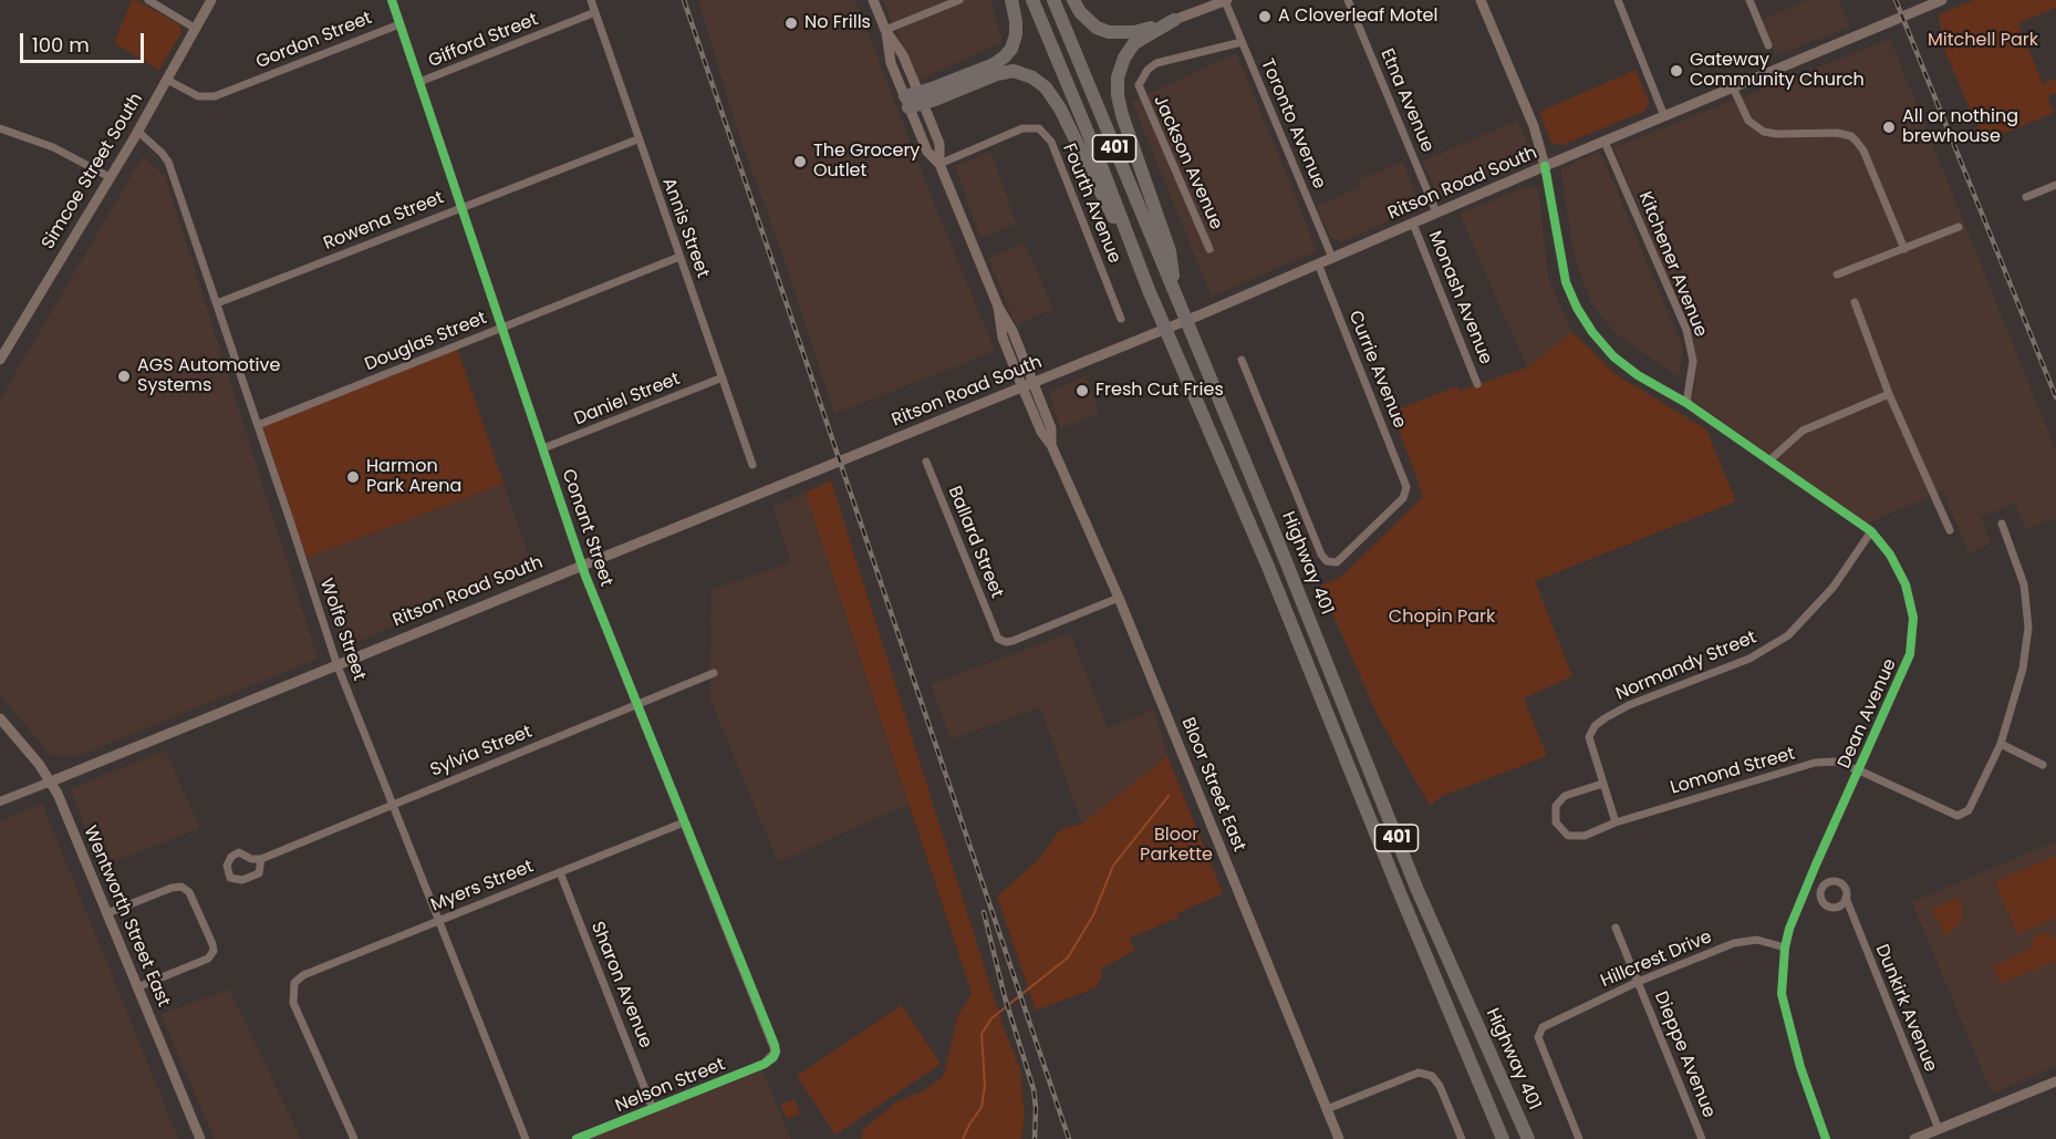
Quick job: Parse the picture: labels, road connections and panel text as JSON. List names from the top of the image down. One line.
{"streets":{"highway":["401","Highway 401"],"main road":["Simcoe Street South","Ritson Road South","Bloor Street East","Wentworth Street East"],"street":["Gordon Street","Gifford Street","Etna Avenue","Toronto Avenue","Jackson Avenue","Fourth Avenue","Rowena Street","Annis Street","Kitchener Avenue","Monash Avenue","Douglas Street","Currie Avenue","Daniel Street","Conant Street","Ballard Street","Wolfe Street","Normandy Street","Dean Avenue","Sylvia Street","Lomond Street","Myers Street","Hillcrest Drive","Sharon Avenue","Dunkirk Avenue","Dieppe Avenue","Nelson Street"]},"crossings":[["Gordon Street","Simcoe Street South"],["Gordon Street","Conant Street"],["Gifford Street","Annis Street"],["Gifford Street","Conant Street"],["Etna Avenue","Ritson Road South"],["Toronto Avenue","Jackson Avenue"],["Toronto Avenue","Ritson Road South"],["Simcoe Street South","Wolfe Street"],["Ritson Road South","Kitchener Avenue"],["Ritson Road South","Monash Avenue"],["Ritson Road South","Currie Avenue"],["Ritson Road South","Conant Street"],["Ritson Road South","Wolfe Street"],["Ritson Road South","Dean Avenue"],["Ritson Road South","Bloor Street East"],["Ritson Road South","Wentworth Street East"],["Fourth Avenue","Bloor Street East"],["Rowena Street","Annis Street"],["Rowena Street","Conant Street"],["Rowena Street","Wolfe Street"],["Annis Street","Douglas Street"],["Annis Street","Daniel Street"],["Kitchener Avenue","Dean Avenue"],["Douglas Street","Conant Street"],["Douglas Street","Wolfe Street"],["Daniel Street","Conant Street"],["Conant Street","Sylvia Street"],["Conant Street","Myers Street"],["Conant Street","Nelson Street"],["Ballard Street","Bloor Street East"],["Wolfe Street","Sylvia Street"],["Wolfe Street","Myers Street"],["Normandy Street","Dean Avenue"],["Normandy Street","Lomond Street"],["Dean Avenue","Lomond Street"],["Dean Avenue","Hillcrest Drive"],["Myers Street","Sharon Avenue"],["Hillcrest Drive","Dieppe Avenue"],["Sharon Avenue","Nelson Street"]],"parks":["Mitchell Park","Chopin Park","Bloor Parkette"],"places":["A Cloverleaf Motel","No Frills","Gateway Community Church","All or nothing brewhouse","The Grocery Outlet","AGS Automotive Systems","Fresh Cut Fries","Harmon Park Arena"],"scale_bar":"100 m"}
